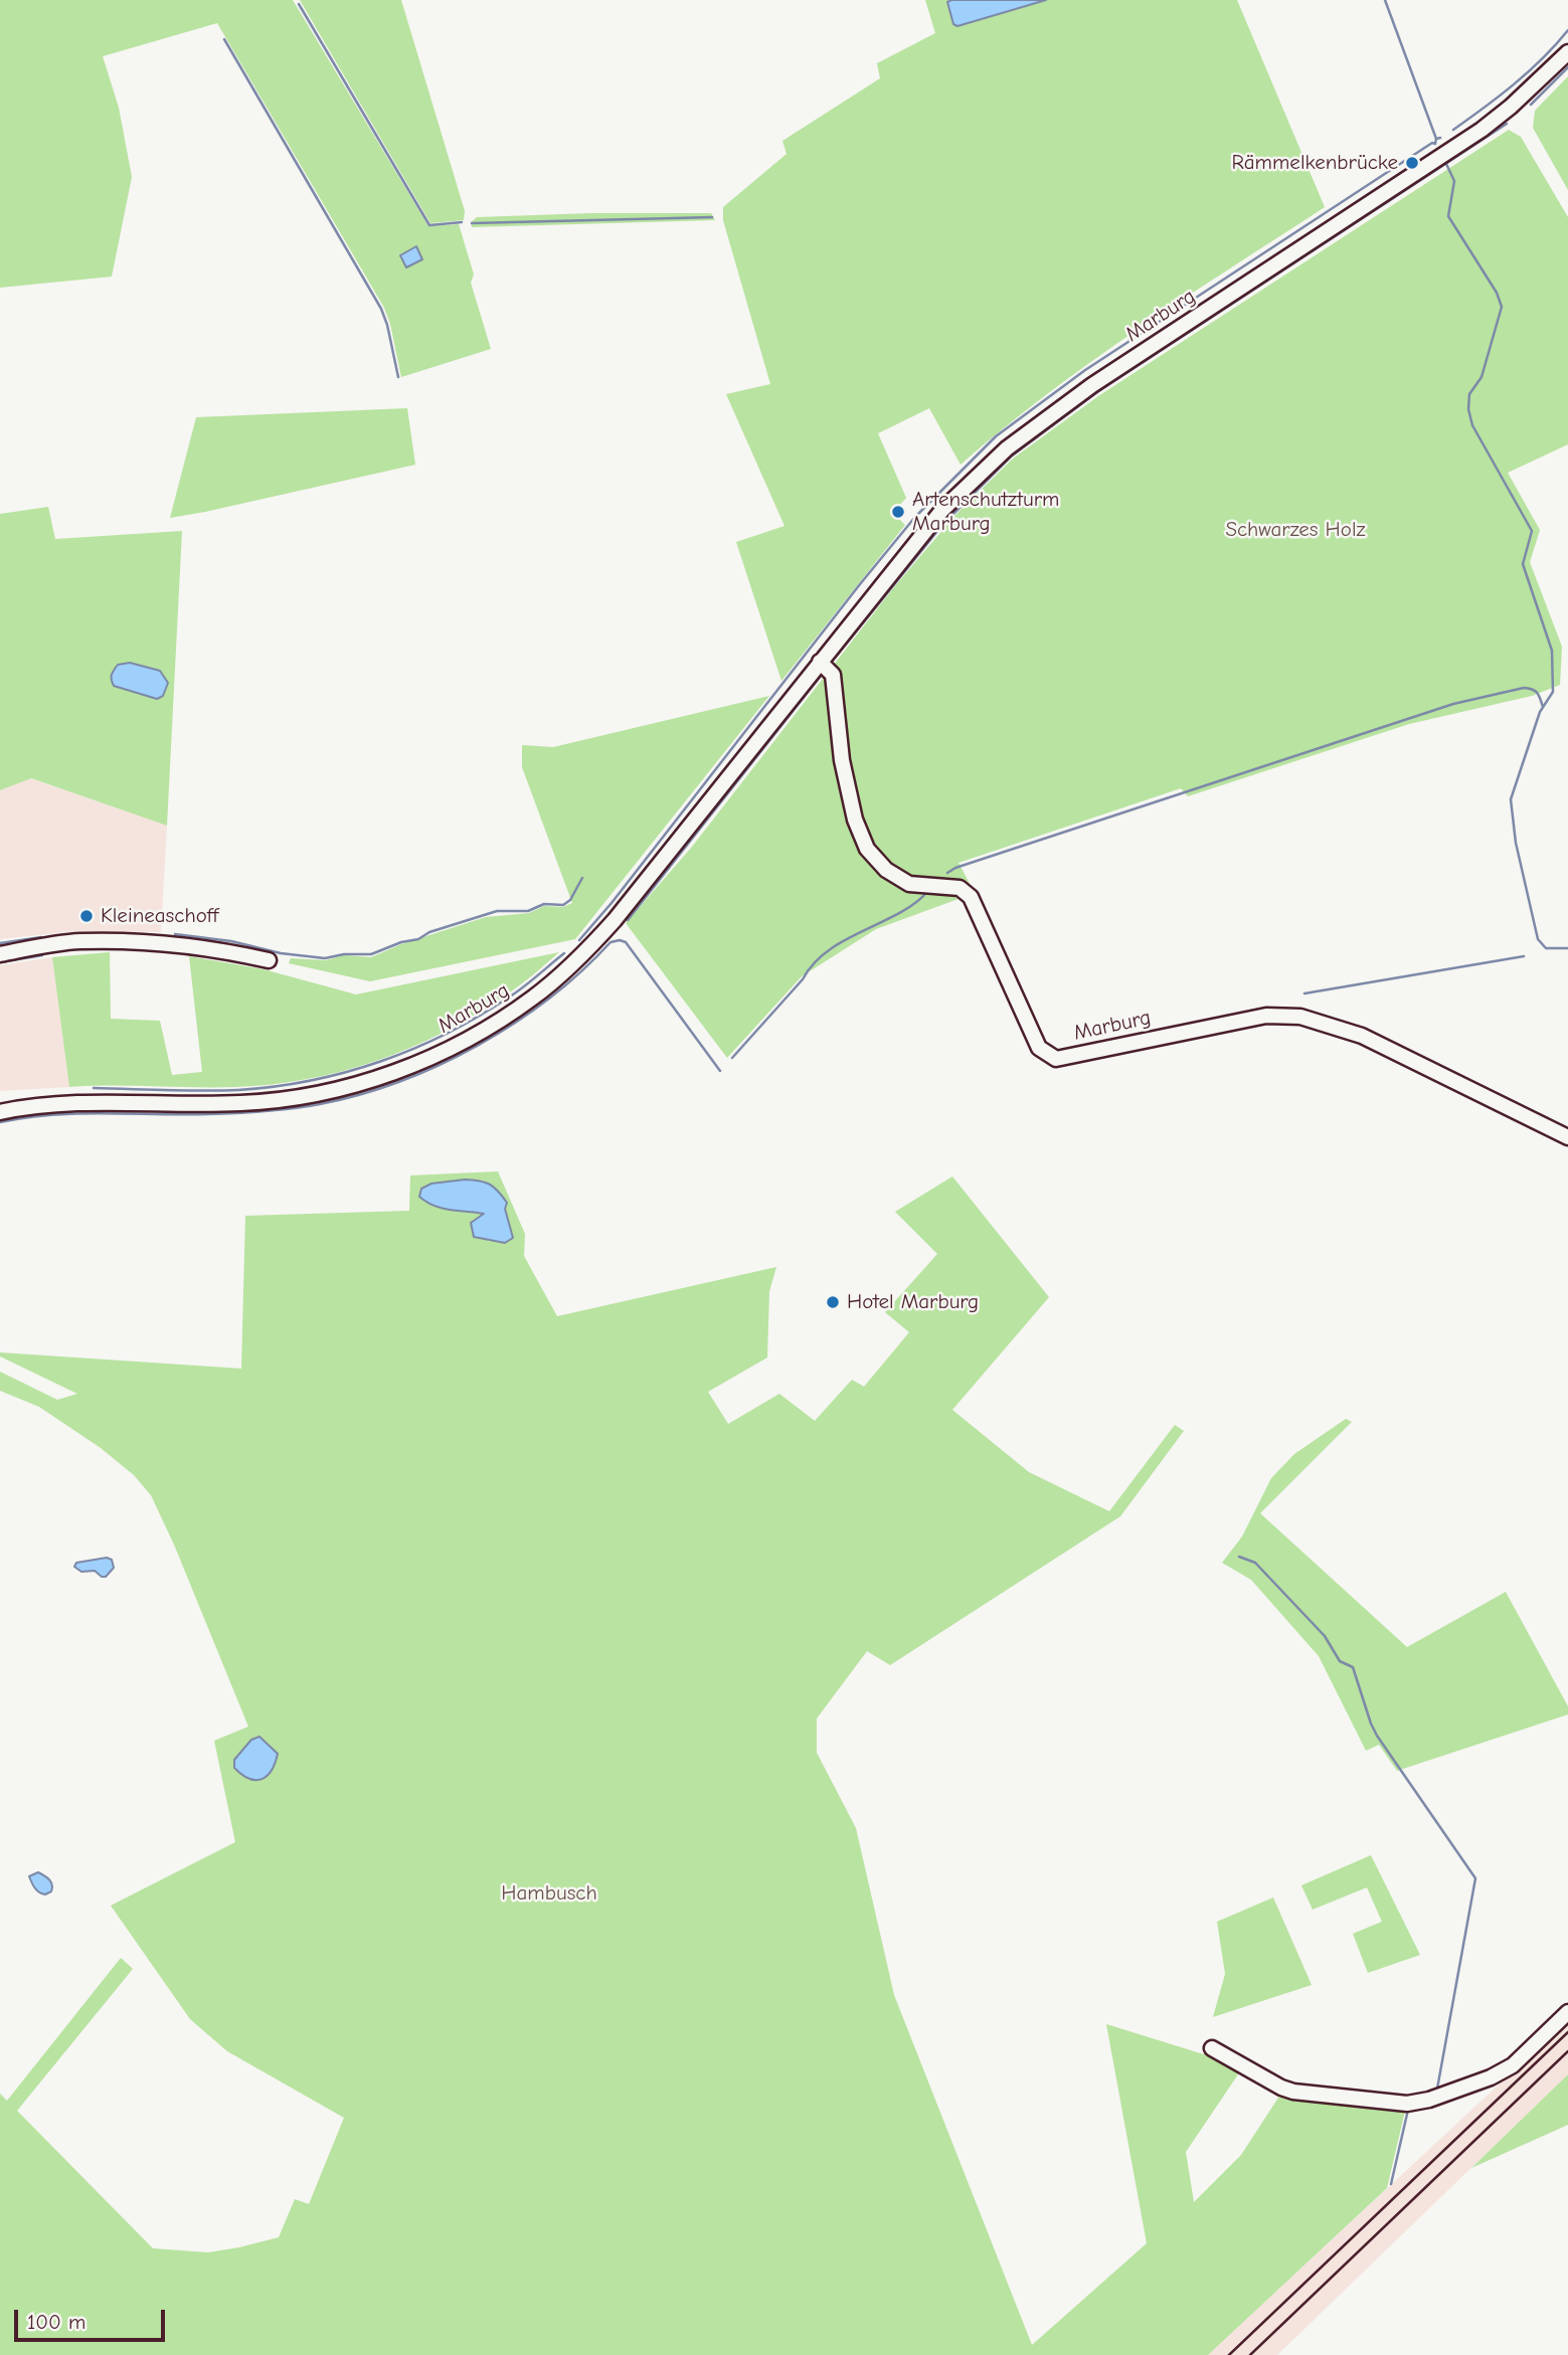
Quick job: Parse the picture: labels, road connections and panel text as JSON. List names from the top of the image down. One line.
{"streets":{"street":["Marburg"]},"parks":["Schwarzes Holz","Hambusch"],"places":["Rämmelkenbrücke","Artenschutzturm Marburg","Kleineaschoff","Hotel Marburg"],"scale_bar":"100 m"}
